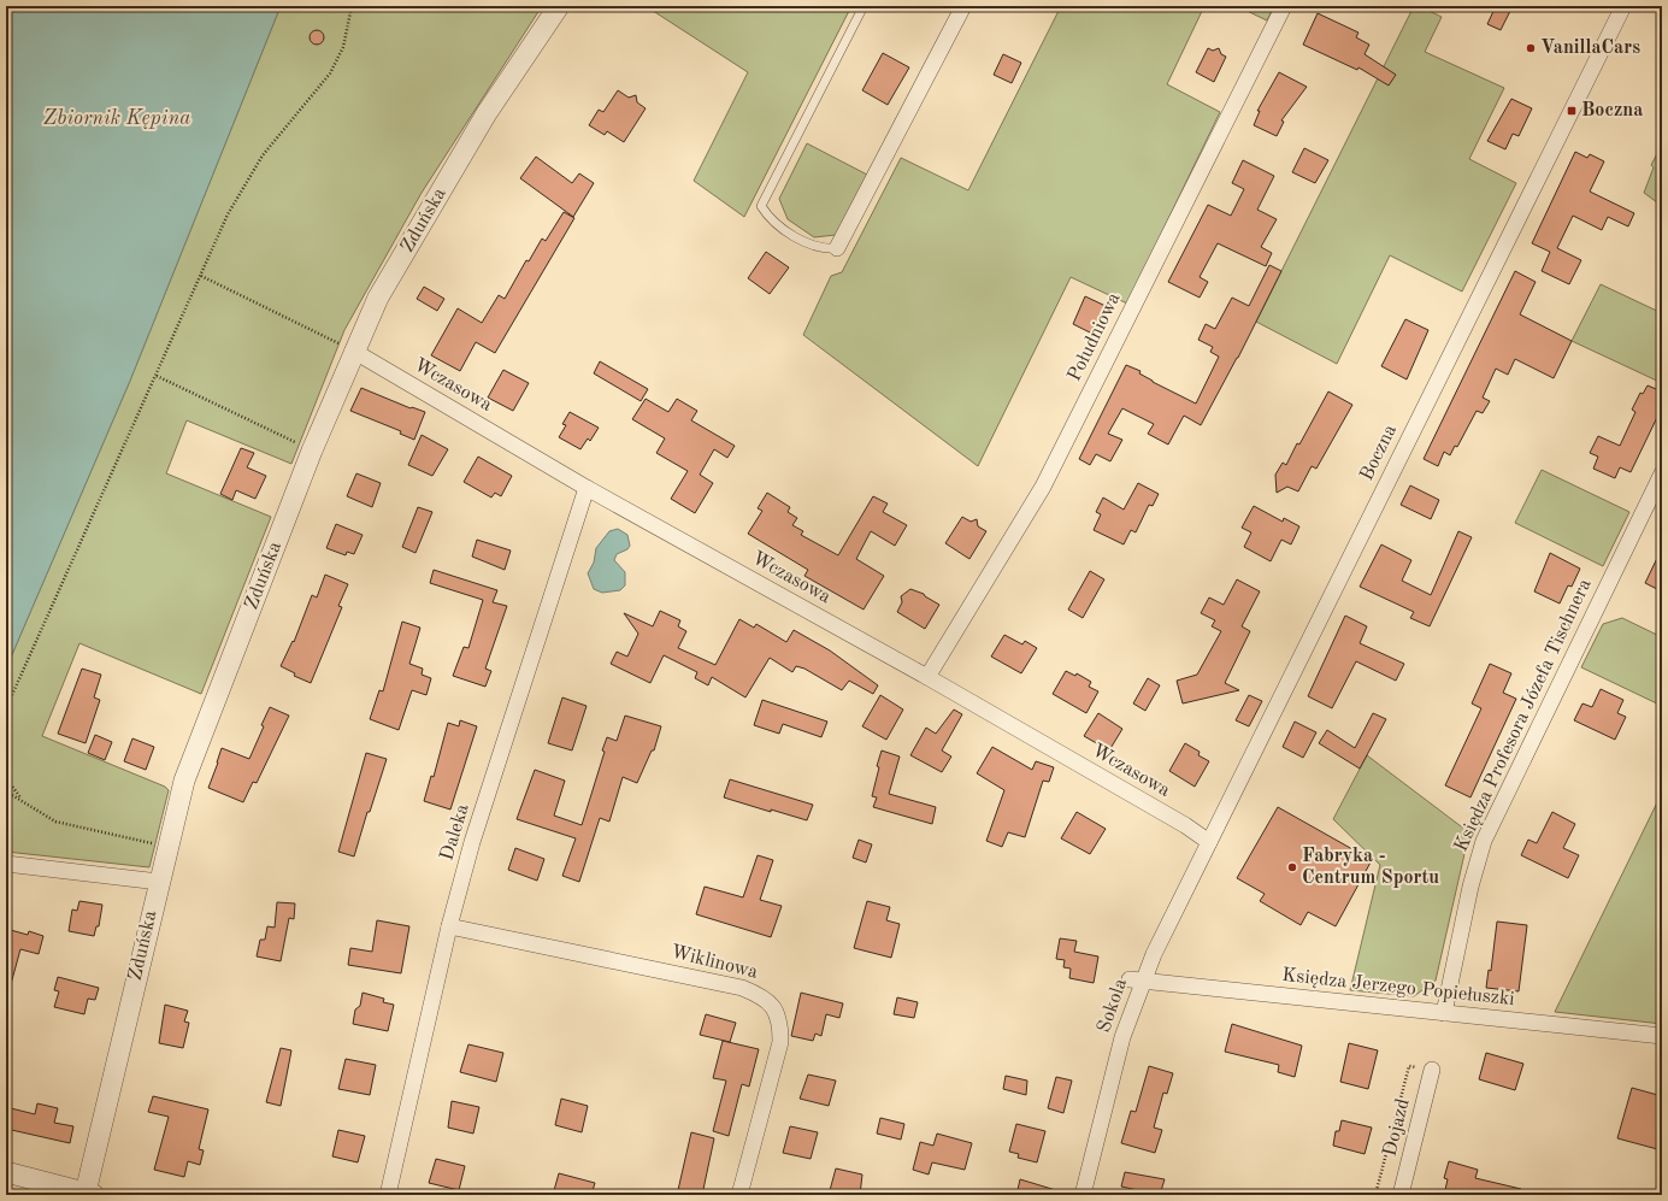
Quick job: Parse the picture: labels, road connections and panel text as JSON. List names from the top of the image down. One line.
{"streets":{"street":["Zduńska","Południowa","Wczasowa","Boczna","Księdza Profesora Józefa Tischnera","Daleka","Wiklinowa","Księdza Jerzego Popiełuszki","Sokola","Dojazd"]},"crossings":[["Zduńska","Wczasowa"],["Południowa","Wczasowa"],["Wczasowa","Boczna"],["Wczasowa","Daleka"],["Wczasowa","Sokola"],["Boczna","Sokola"],["Księdza Profesora Józefa Tischnera","Księdza Jerzego Popiełuszki"],["Daleka","Wiklinowa"],["Księdza Jerzego Popiełuszki","Sokola"]],"water":["Zbiornik Kępina"],"places":{"other":["VanillaCars","Fabryka - Centrum Sportu"],"transit":["Boczna"]}}
